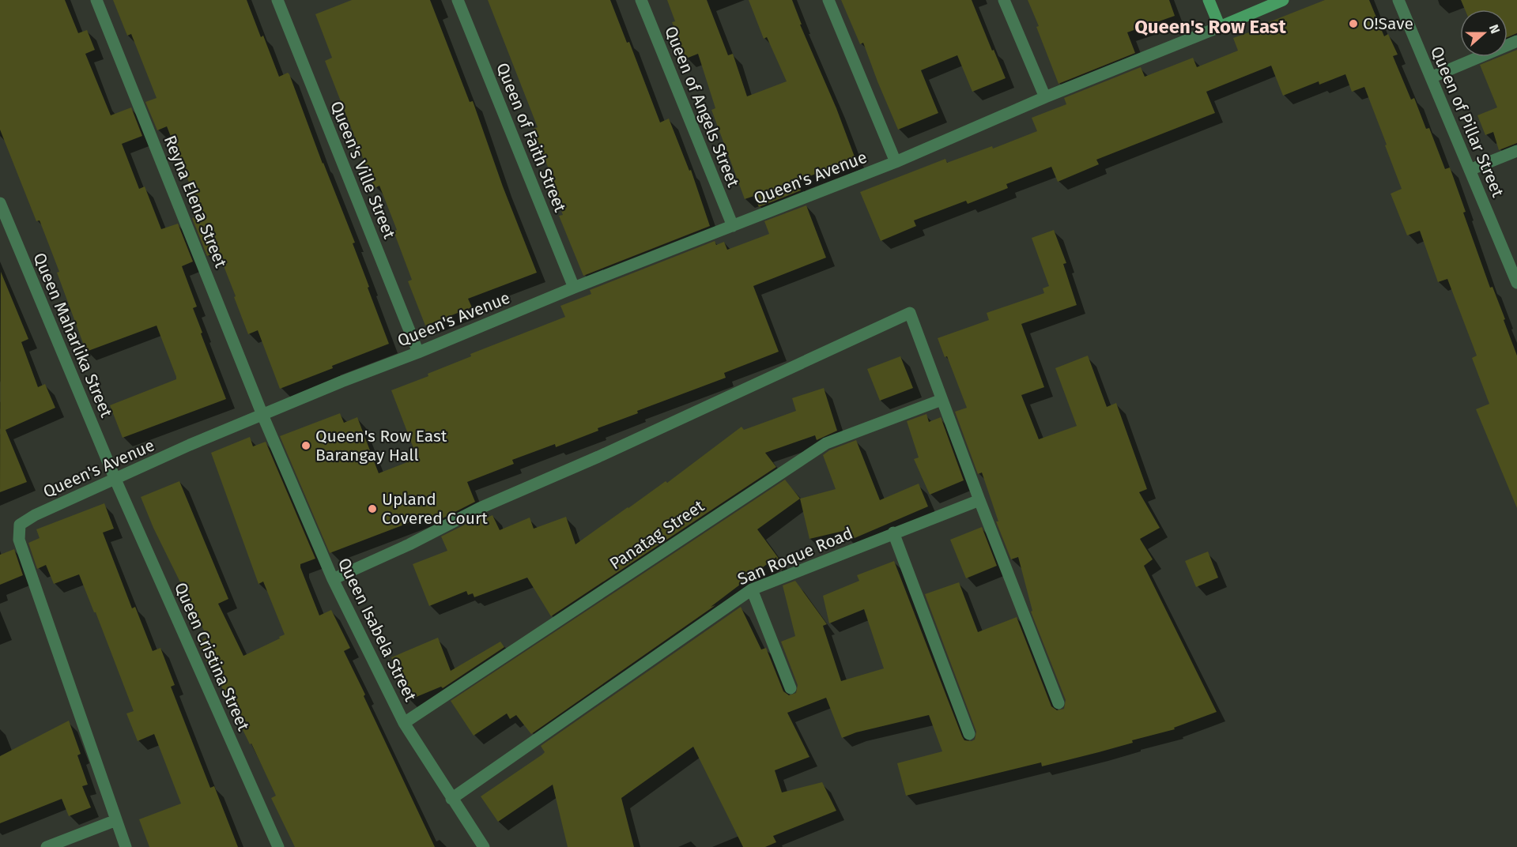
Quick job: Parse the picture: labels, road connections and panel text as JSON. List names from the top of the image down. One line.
{"streets":{"street":["Queen of Angels Street","Queen of Pillar Street","Queen of Faith Street","Queen's Ville Street","Queen's Avenue","Reyna Elena Street","Queen Maharlika Street","Panatag Street","San Roque Road","Queen Isabela Street","Queen Cristina Street"]},"crossings":[["Queen of Angels Street","Queen's Avenue"],["Queen of Faith Street","Queen's Avenue"],["Queen's Ville Street","Queen's Avenue"],["Queen's Avenue","Reyna Elena Street"],["Queen's Avenue","Queen Maharlika Street"],["Queen's Avenue","Queen Isabela Street"],["Queen's Avenue","Queen Cristina Street"],["Reyna Elena Street","Queen Isabela Street"],["Queen Maharlika Street","Queen Cristina Street"],["Panatag Street","Queen Isabela Street"],["San Roque Road","Queen Isabela Street"]],"districts":["Queen's Row East"],"places":["O!Save","Queen's Row East Barangay Hall","Upland Covered Court"],"north":"right"}
